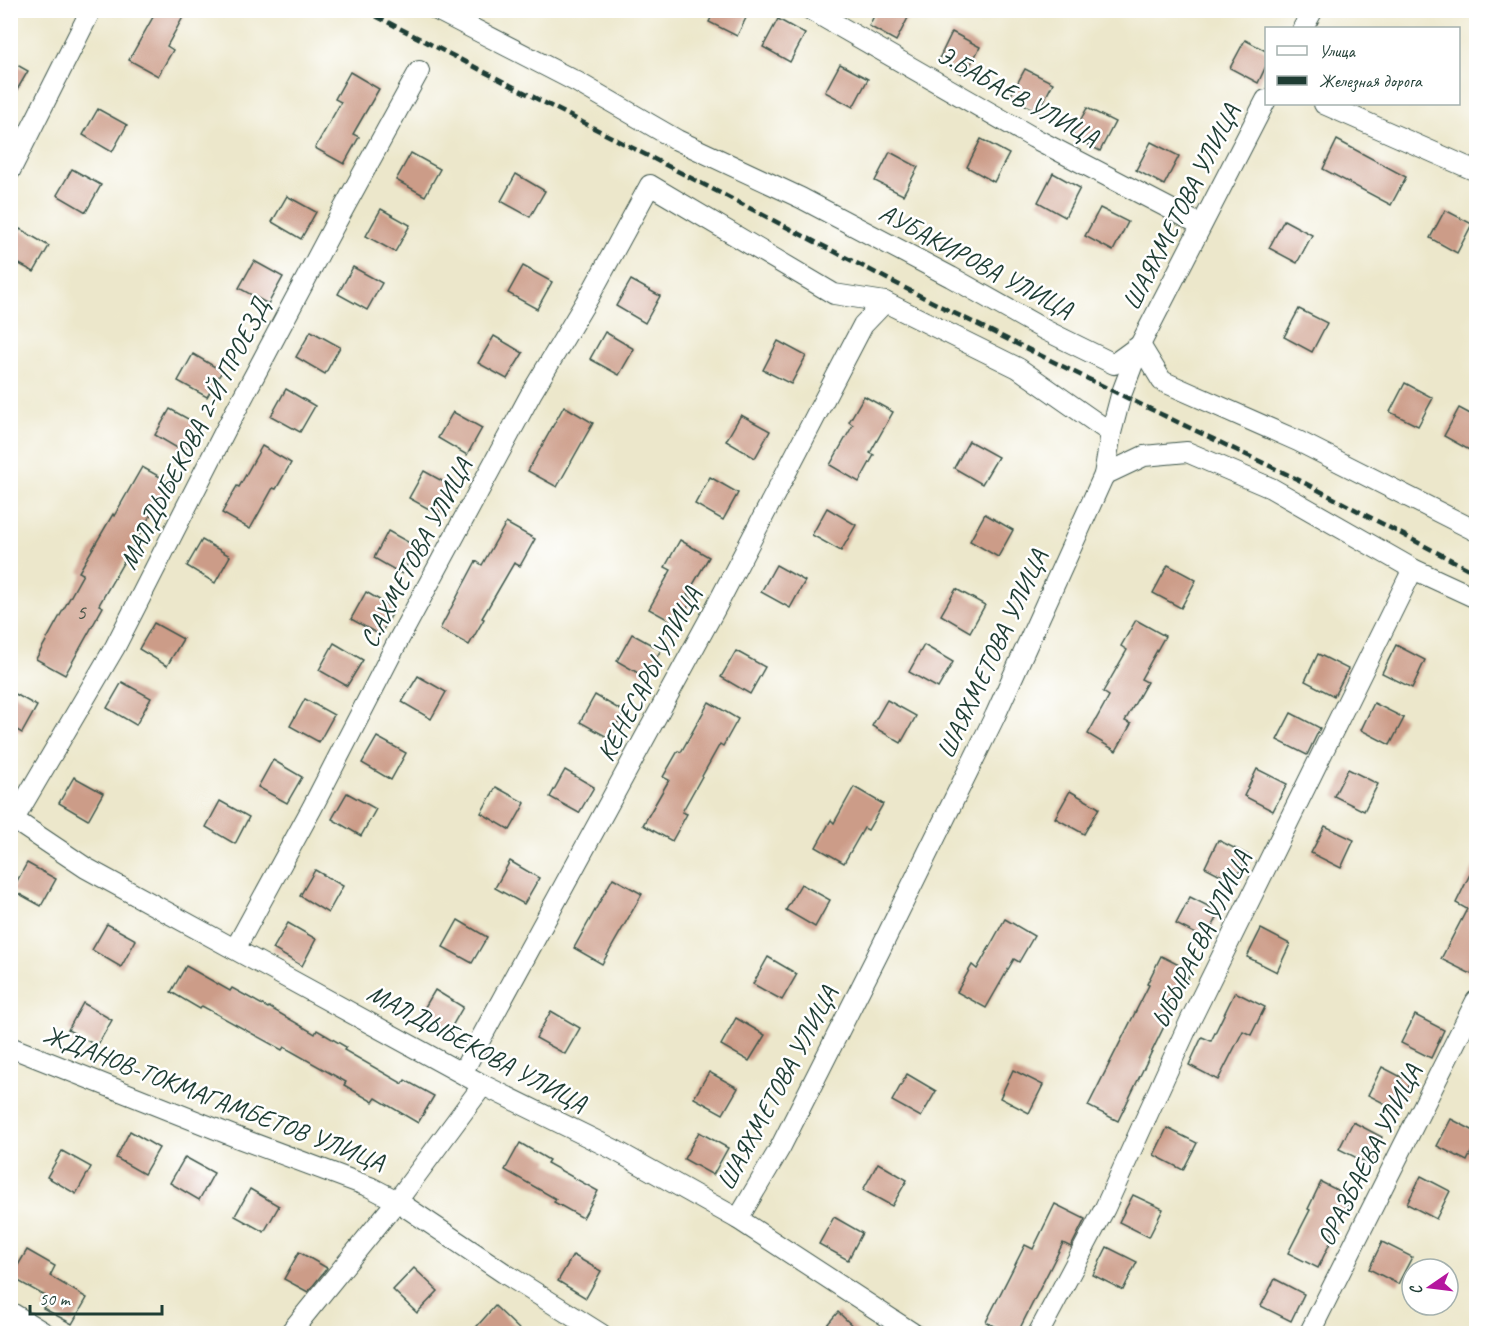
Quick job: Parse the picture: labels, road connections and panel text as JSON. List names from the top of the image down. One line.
{"streets":{"street":["Э.БАБАЕВ УЛИЦА","ШАЯХМЕТОВА УЛИЦА","АУБАКИРОВА УЛИЦА","МАЛДЫБЕКОВА 2-Й ПРОЕЗД","С.АХМЕТОВА УЛИЦА","КЕНЕСАРЫ УЛИЦА","ЫБЫРАЕВА УЛИЦА","МАЛДЫБЕКОВА УЛИЦА","ЖДАНОВ-ТОКМАГАМБЕТОВ УЛИЦА","ОРАЗБАЕВА УЛИЦА"]},"crossings":[["Э.БАБАЕВ УЛИЦА","ШАЯХМЕТОВА УЛИЦА"],["ШАЯХМЕТОВА УЛИЦА","АУБАКИРОВА УЛИЦА"],["ШАЯХМЕТОВА УЛИЦА","МАЛДЫБЕКОВА УЛИЦА"],["МАЛДЫБЕКОВА 2-Й ПРОЕЗД","МАЛДЫБЕКОВА УЛИЦА"],["С.АХМЕТОВА УЛИЦА","КЕНЕСАРЫ УЛИЦА"],["С.АХМЕТОВА УЛИЦА","МАЛДЫБЕКОВА УЛИЦА"],["КЕНЕСАРЫ УЛИЦА","МАЛДЫБЕКОВА УЛИЦА"]],"house_numbers":["5"],"legend":["Улица","Железная дорога"],"scale_bar":"50 m","north":"left"}
